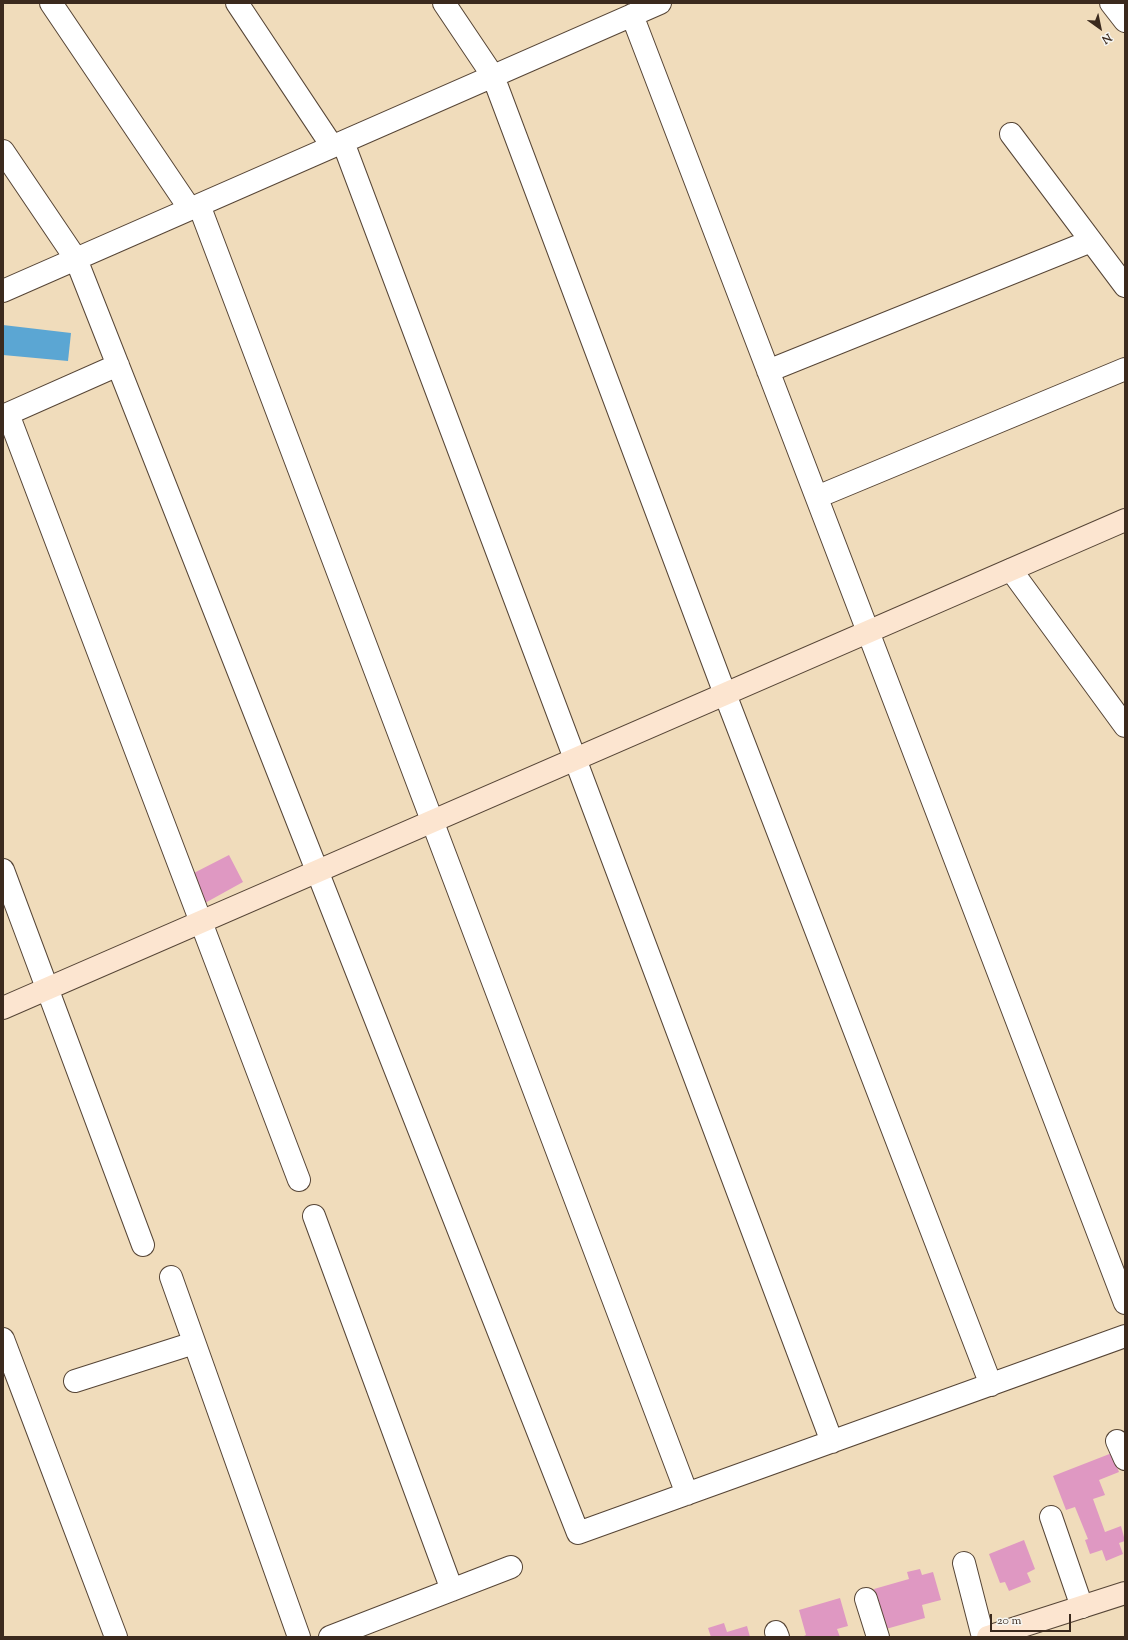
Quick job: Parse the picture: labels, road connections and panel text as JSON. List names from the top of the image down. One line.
{"scale_bar":"20 m","north":"bottom right"}
